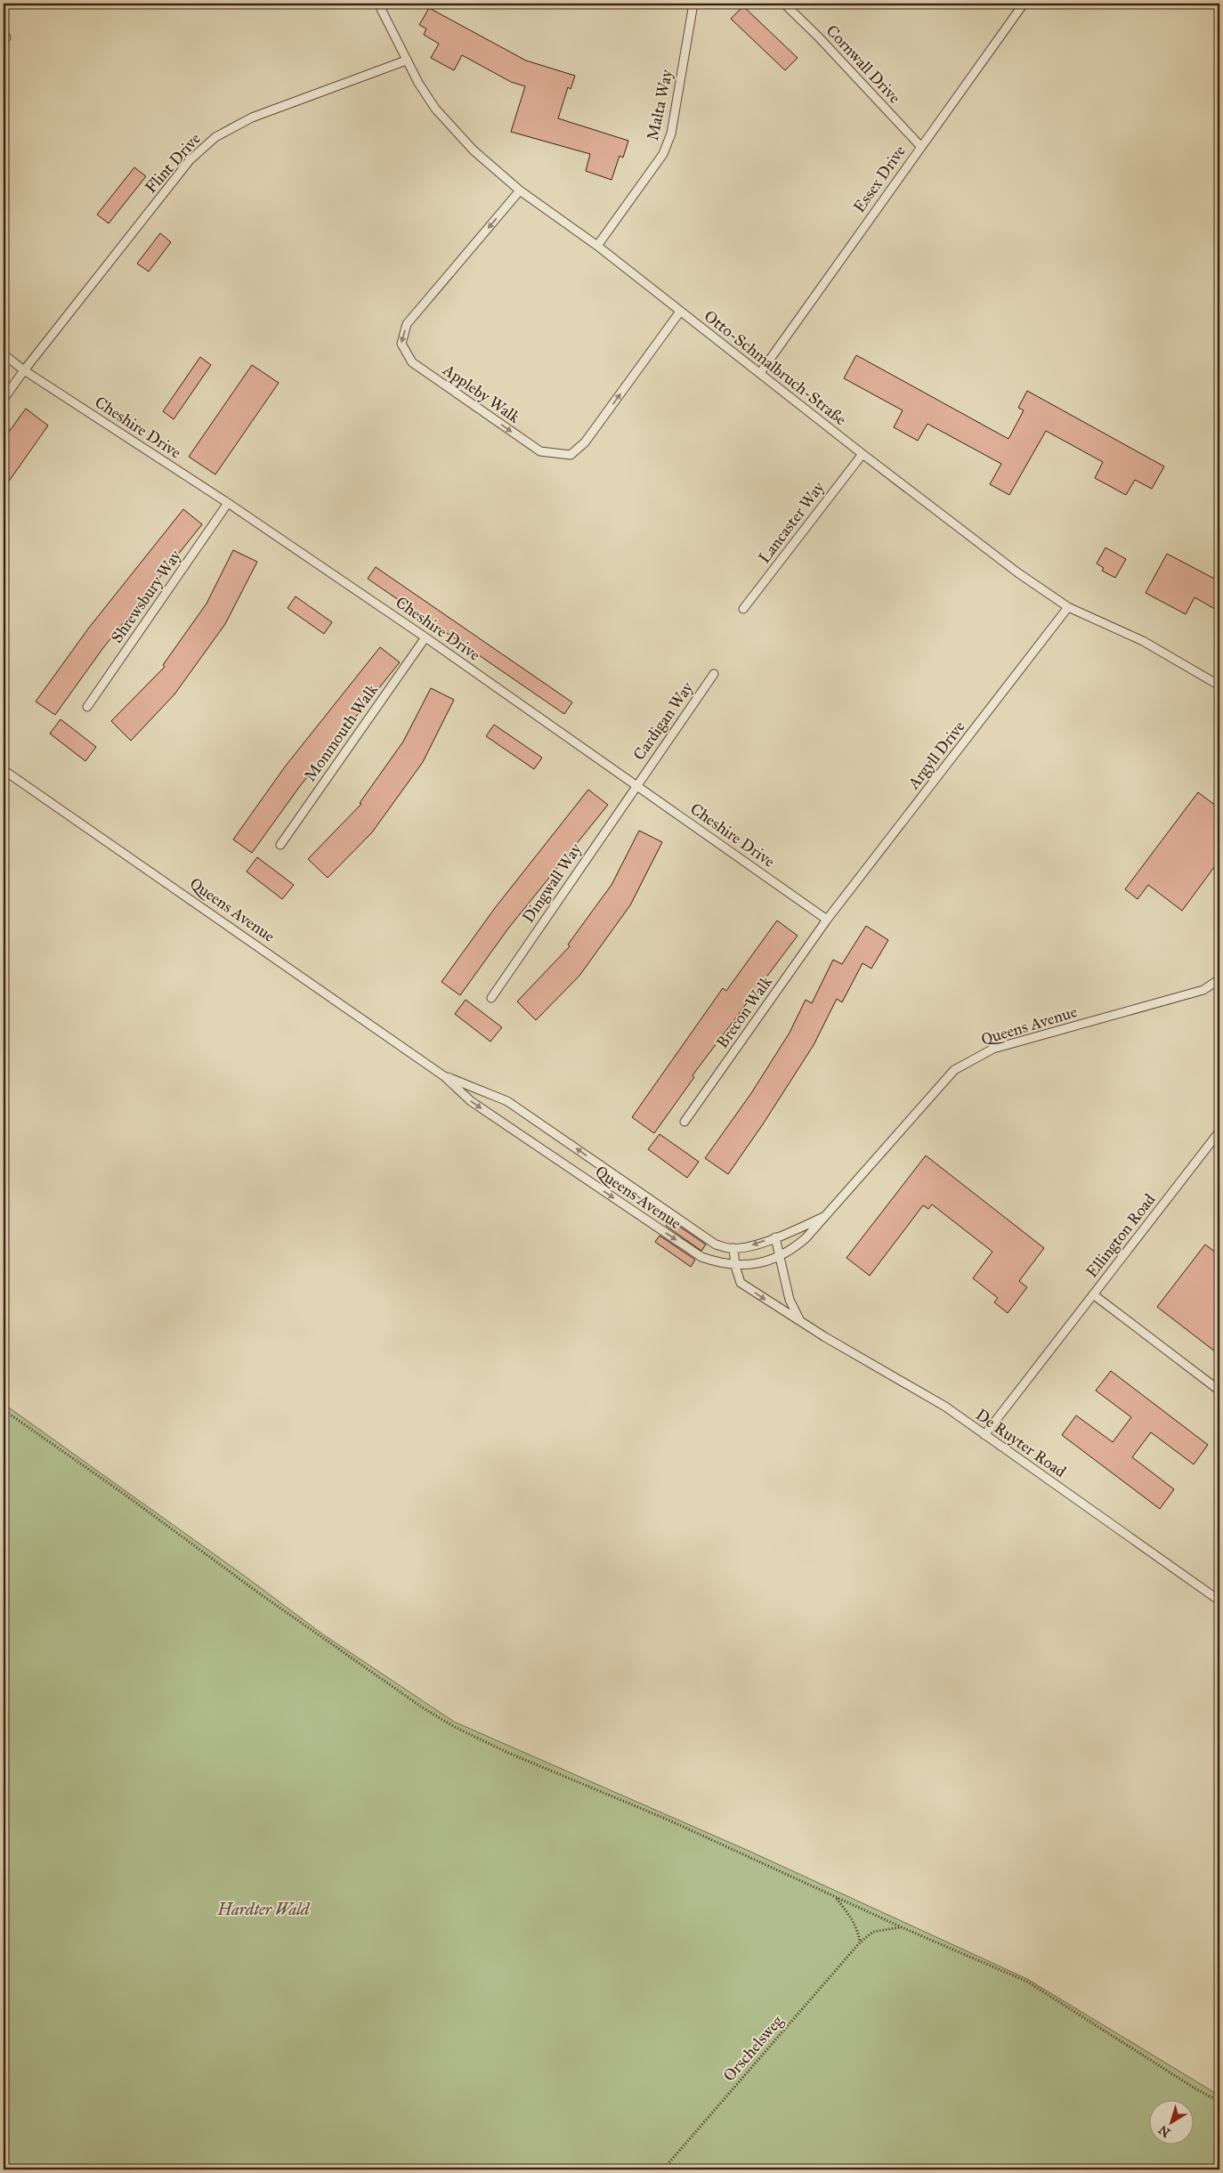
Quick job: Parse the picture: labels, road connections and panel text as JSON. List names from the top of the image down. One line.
{"streets":{"lane":["Cornwall Drive","Malta Way","Flint Drive","Essex Drive","Otto-Schmalbruch-Straße","Appleby Walk","Cheshire Drive","Lancaster Way","Shrewsbury Way","Cardigan Way","Monmouth Walk","Argyll Drive","Dingwall Way","Queens Avenue","Brecon Walk","Ellington Road","De Ruyter Road"],"path":["Orschelsweg"]},"crossings":[["Cornwall Drive","Essex Drive"],["Malta Way","Otto-Schmalbruch-Straße"],["Flint Drive","Otto-Schmalbruch-Straße"],["Flint Drive","Cheshire Drive"],["Essex Drive","Otto-Schmalbruch-Straße"],["Otto-Schmalbruch-Straße","Appleby Walk"],["Otto-Schmalbruch-Straße","Lancaster Way"],["Otto-Schmalbruch-Straße","Argyll Drive"],["Cheshire Drive","Shrewsbury Way"],["Cheshire Drive","Cardigan Way"],["Cheshire Drive","Monmouth Walk"],["Cheshire Drive","Argyll Drive"],["Cheshire Drive","Dingwall Way"],["Cheshire Drive","Brecon Walk"],["Cardigan Way","Dingwall Way"],["Argyll Drive","Brecon Walk"],["Queens Avenue","De Ruyter Road"]],"parks":["Hardter Wald"],"north":"bottom left"}
